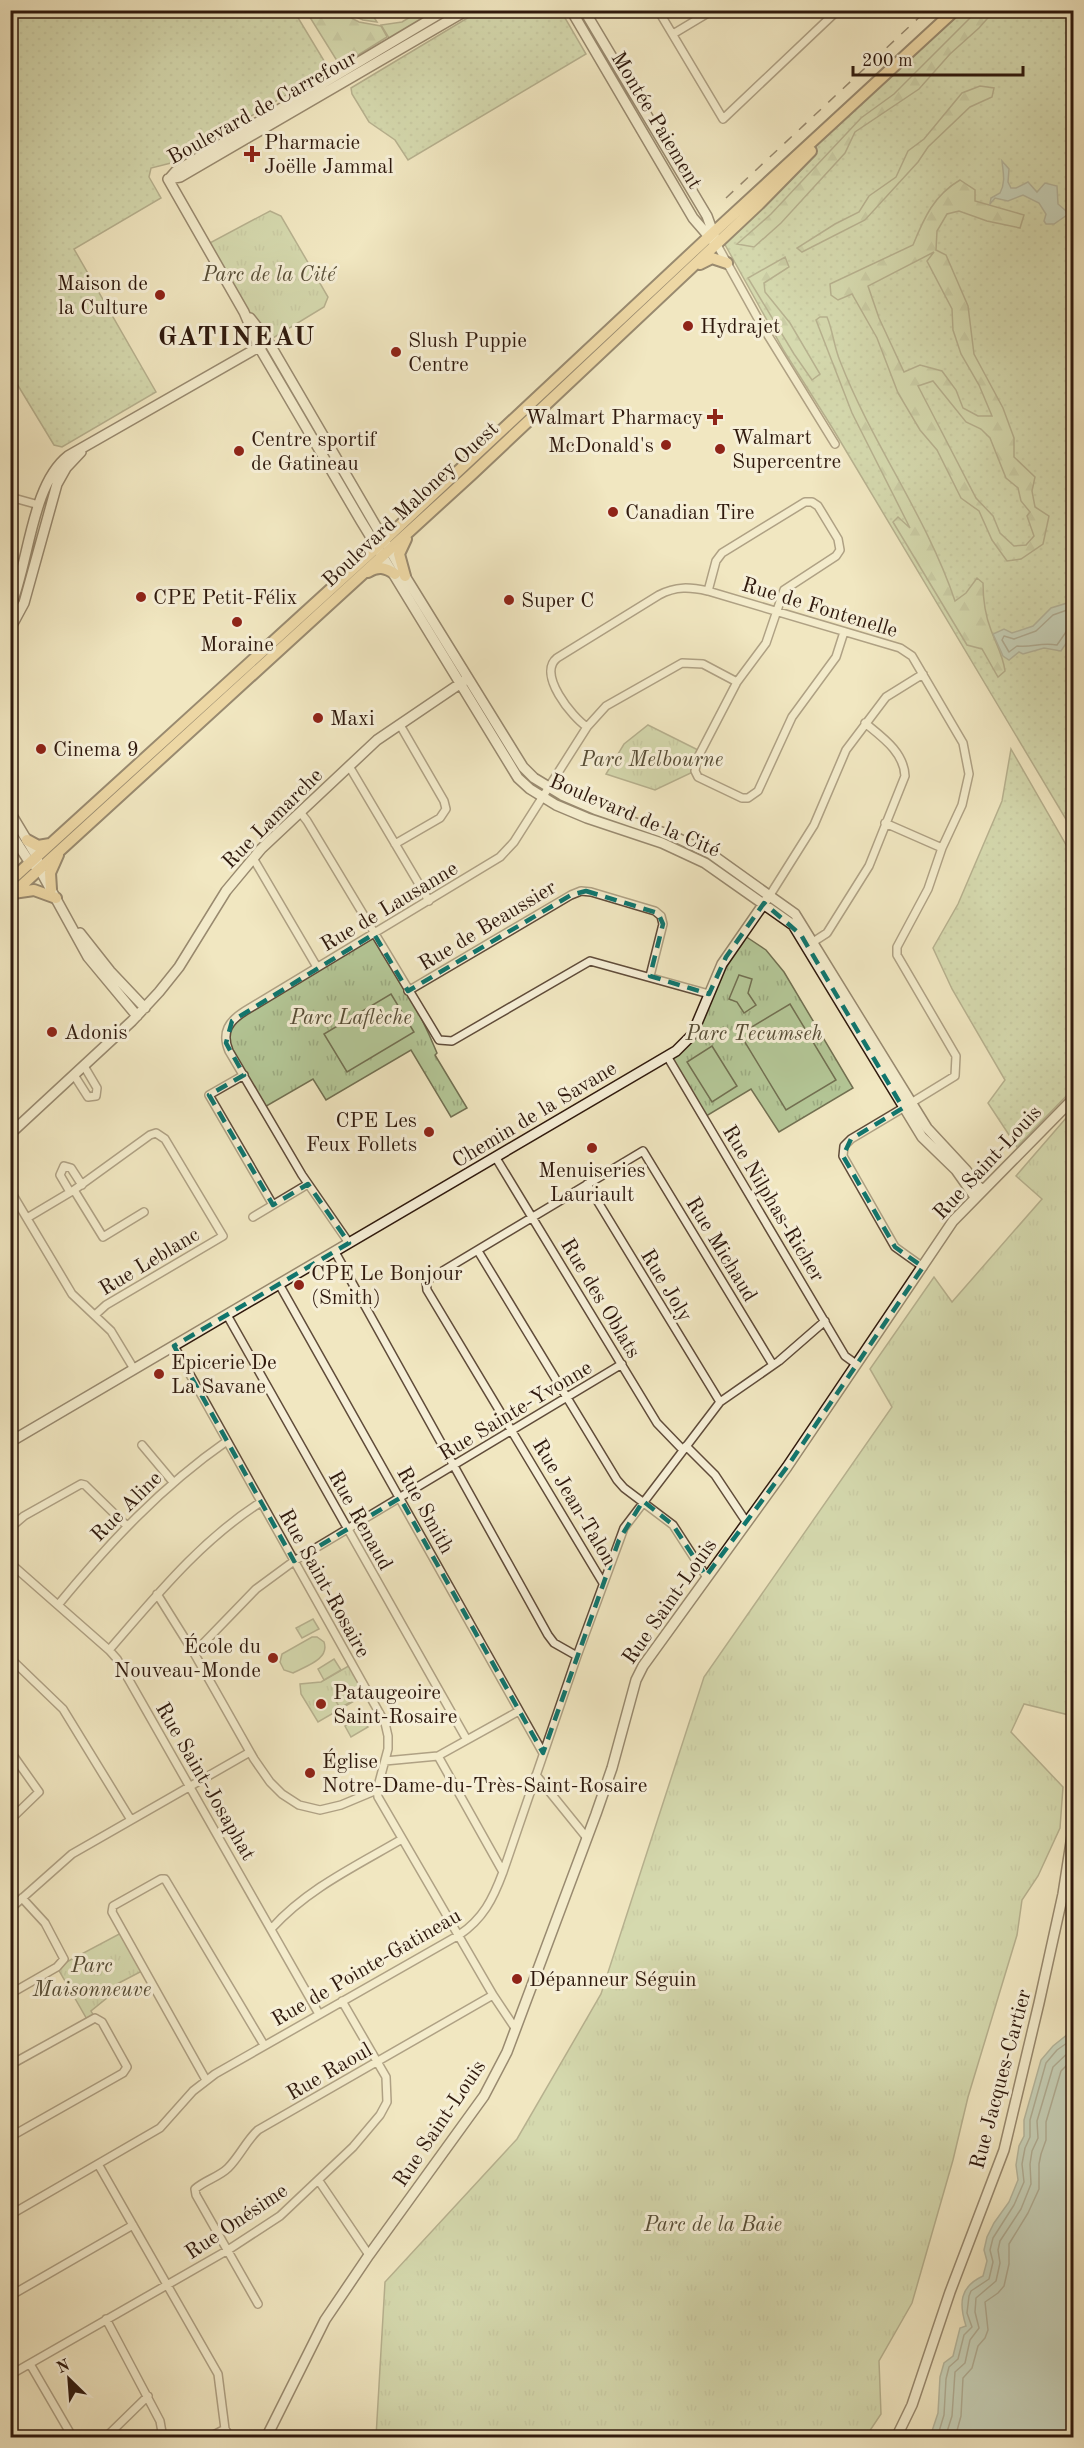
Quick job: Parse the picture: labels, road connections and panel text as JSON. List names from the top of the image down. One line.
{"streets":{"main road":["Boulevard Maloney Ouest"],"street":["Boulevard de Carrefour","Montée Paiement","Rue de Fontenelle","Boulevard de la Cité","Rue Lamarche","Rue de Lausanne","Rue de Beaussier","Chemin de la Savane","Rue Saint-Louis","Rue Nilphas-Richer","Rue Michaud","Rue Leblanc","Rue Joly","Rue des Oblats","Rue Sainte-Yvonne","Rue Jean-Talon","Rue Aline","Rue Smith","Rue Renaud","Rue Saint-Rosaire","Rue Saint-Josaphat","Rue de Pointe-Gatineau","Rue Raoul","Rue Jacques-Cartier","Rue Onésime"]},"crossings":[["Boulevard de Carrefour","Boulevard de la Cité"],["Montée Paiement","Boulevard Maloney Ouest"],["Boulevard Maloney Ouest","Boulevard de la Cité"],["Rue de Fontenelle","Boulevard de la Cité"],["Rue de Fontenelle","Rue de Lausanne"],["Rue de Fontenelle","Chemin de la Savane"],["Boulevard de la Cité","Rue Lamarche"],["Boulevard de la Cité","Rue de Lausanne"],["Boulevard de la Cité","Chemin de la Savane"],["Boulevard de la Cité","Rue Saint-Louis"],["Rue de Lausanne","Chemin de la Savane"],["Chemin de la Savane","Rue Nilphas-Richer"],["Chemin de la Savane","Rue des Oblats"],["Chemin de la Savane","Rue Smith"],["Chemin de la Savane","Rue Renaud"],["Chemin de la Savane","Rue Saint-Rosaire"],["Rue Saint-Louis","Rue Nilphas-Richer"],["Rue Saint-Louis","Rue des Oblats"],["Rue Nilphas-Richer","Rue de Pointe-Gatineau"],["Rue Michaud","Rue Joly"],["Rue Michaud","Rue de Pointe-Gatineau"],["Rue Joly","Rue de Pointe-Gatineau"],["Rue des Oblats","Rue Sainte-Yvonne"],["Rue des Oblats","Rue de Pointe-Gatineau"],["Rue Sainte-Yvonne","Rue Jean-Talon"],["Rue Sainte-Yvonne","Rue Smith"],["Rue Sainte-Yvonne","Rue Renaud"],["Rue Sainte-Yvonne","Rue Saint-Rosaire"],["Rue Jean-Talon","Rue de Pointe-Gatineau"],["Rue Aline","Rue Saint-Rosaire"],["Rue Aline","Rue Saint-Josaphat"],["Rue Smith","Rue de Pointe-Gatineau"],["Rue Saint-Josaphat","Rue de Pointe-Gatineau"],["Rue de Pointe-Gatineau","Rue Onésime"],["Rue Raoul","Rue Onésime"]],"districts":["GATINEAU"],"parks":["Parc de la Cité","Parc Melbourne","Parc Laflèche","Parc Tecumseh","Parc Maisonneuve","Parc de la Baie"],"places":{"health":["Pharmacie Joëlle Jammal","Walmart Pharmacy"],"other":["Maison de la Culture","Hydrajet","Slush Puppie Centre","McDonald's","Walmart Supercentre","Centre sportif de Gatineau","Canadian Tire","CPE Petit-Félix","Super C","Moraine","Maxi","Cinema 9","Adonis","CPE Les Feux Follets","Menuiseries Lauriault","CPE Le Bonjour (Smith)","Epicerie De La Savane","École du Nouveau-Monde","Pataugeoire Saint-Rosaire","Église Notre-Dame-du-Très-Saint-Rosaire","Dépanneur Séguin"]},"scale_bar":"200 m","north":"top left"}
